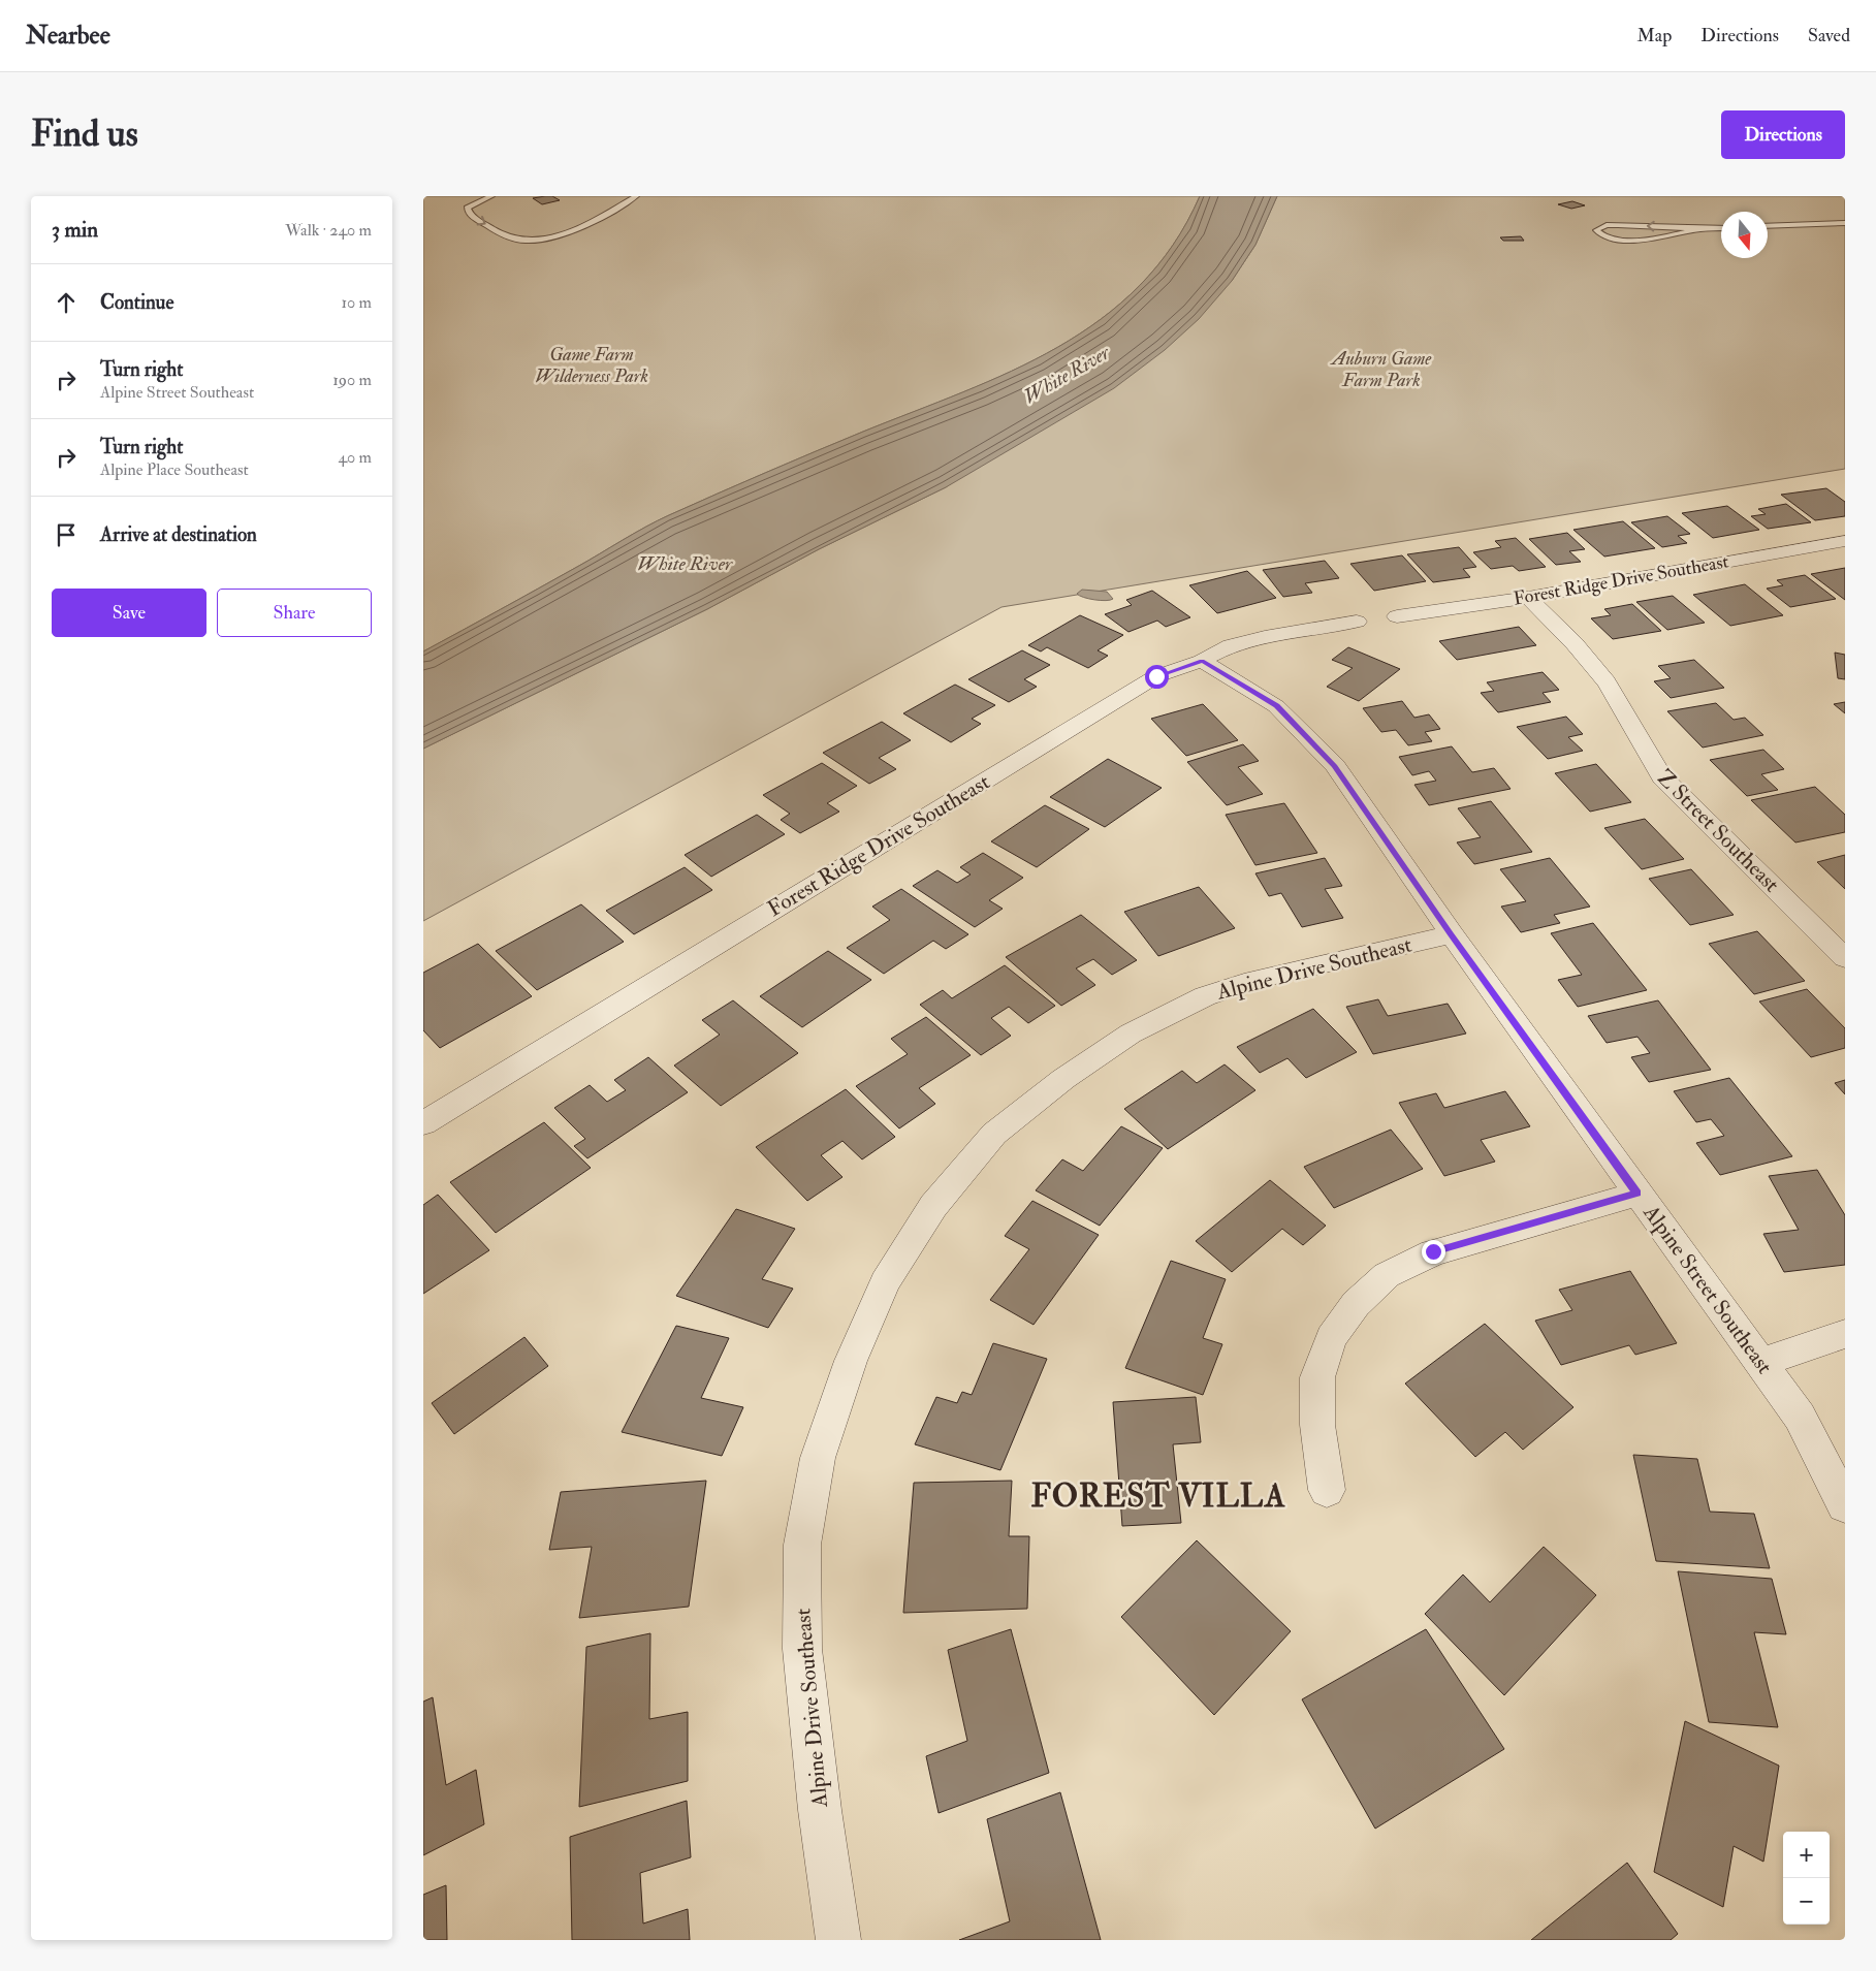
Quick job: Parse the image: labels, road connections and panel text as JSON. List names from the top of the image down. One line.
{"streets":{"street":["Forest Ridge Drive Southeast","Z Street Southeast","Alpine Drive Southeast","Alpine Street Southeast"]},"crossings":[["Forest Ridge Drive Southeast","Z Street Southeast"],["Forest Ridge Drive Southeast","Alpine Street Southeast"],["Alpine Drive Southeast","Alpine Street Southeast"]],"districts":["FOREST VILLA"],"water":["White River"],"parks":["Game Farm Wilderness Park","Auburn Game Farm Park"],"north":"bottom","page":{"header":"Nearbee","nav":["Map","Directions","Saved"],"buttons":["Directions",["Save","Share"]],"title":"Find us","heading":["3 min","Walk · 240 m"],"list":[["Continue","10 m"],["Turn right","Alpine Street Southeast","190 m"],["Turn right","Alpine Place Southeast","40 m"],"Arrive at destination"],"map_buttons":["+","−"]}}
